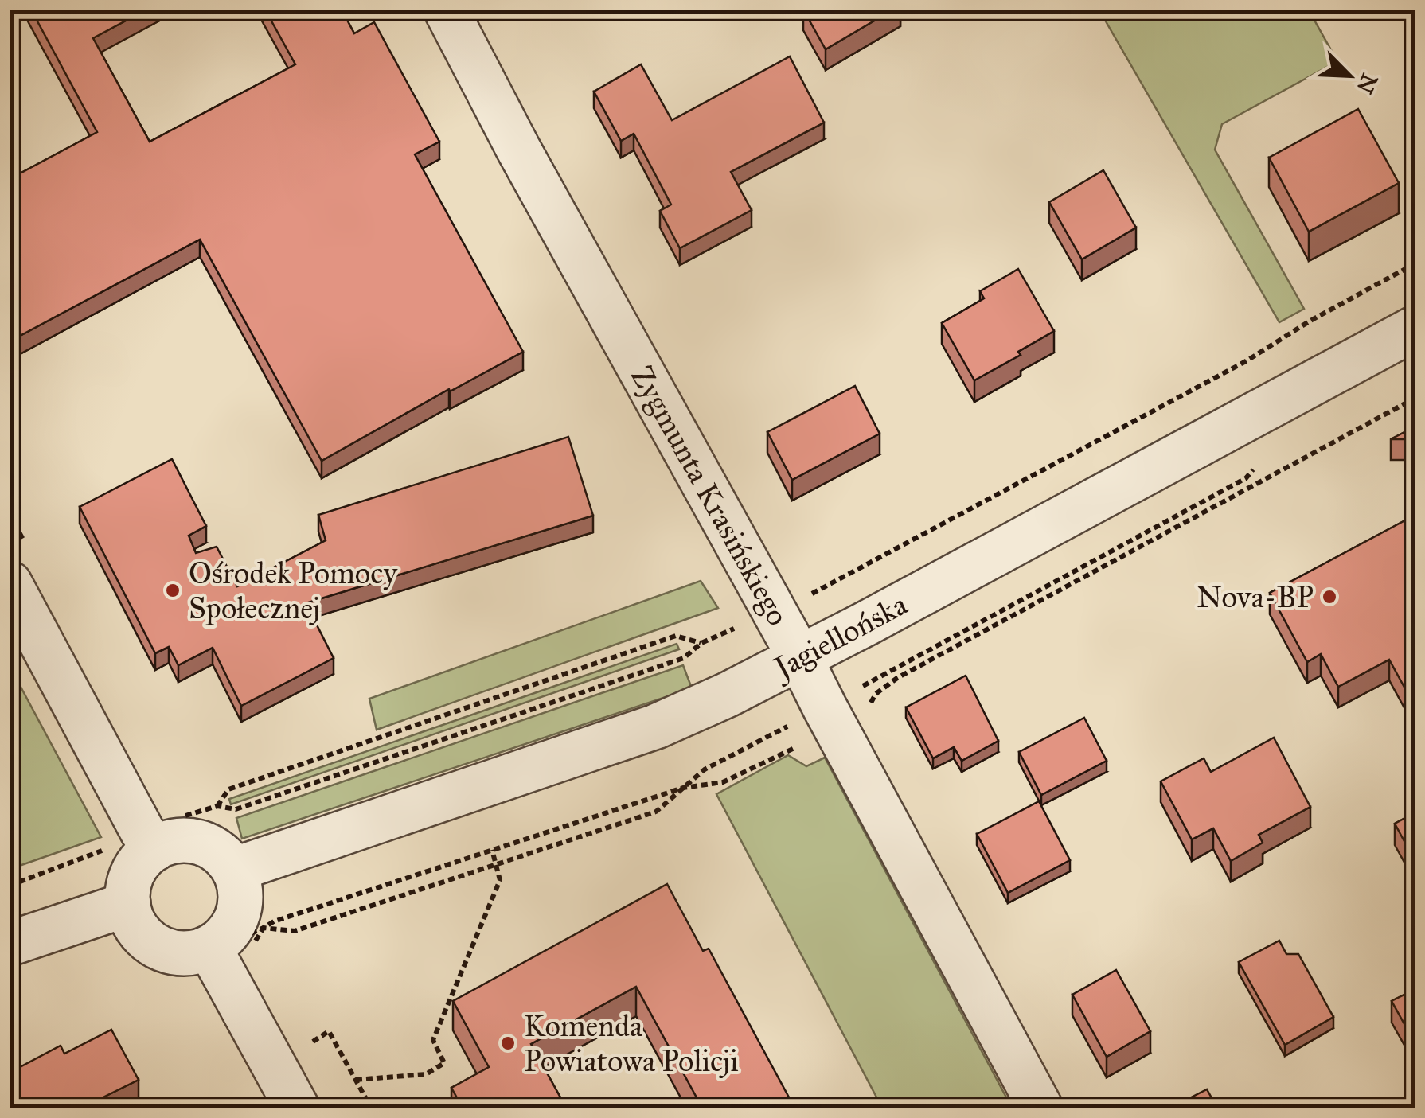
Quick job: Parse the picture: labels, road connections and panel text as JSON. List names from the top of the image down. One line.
{"streets":{"street":["Zygmunta Krasińskiego","Jagiellońska"]},"crossings":[["Zygmunta Krasińskiego","Jagiellońska"]],"places":["Ośrodek Pomocy Społecznej","Nova-BP","Komenda Powiatowa Policji"],"north":"bottom right"}
